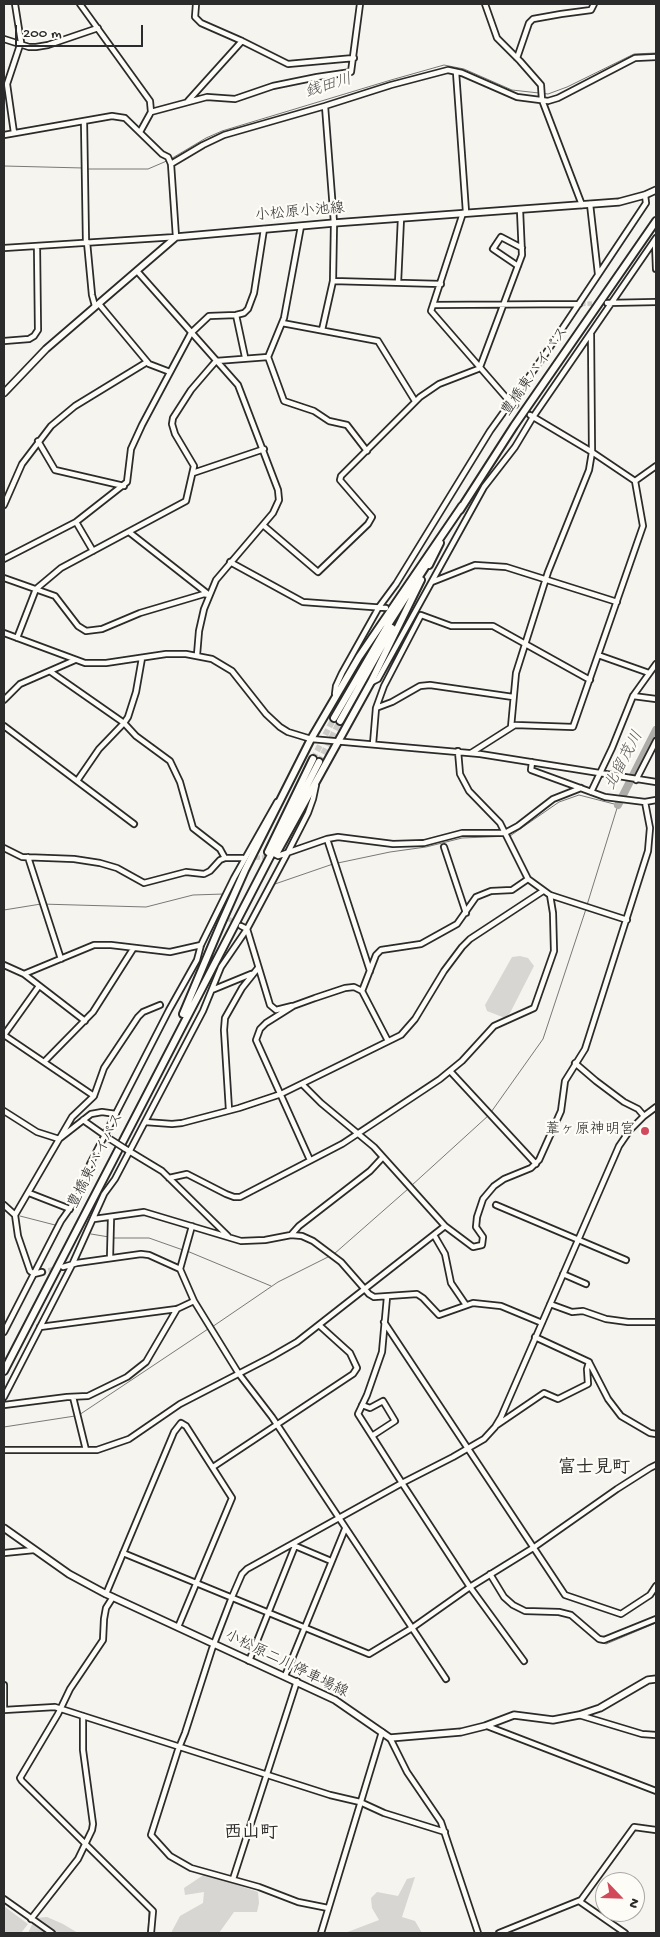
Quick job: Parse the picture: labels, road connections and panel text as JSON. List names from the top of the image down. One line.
{"streets":{"highway":["豊橋東バイパス"],"main road":["小松原小池線","小松原二川停車場線"]},"districts":["富士見町","西山町"],"water":["銭田川","北留茂川"],"places":["葦ヶ原神明宮"],"scale_bar":"200 m","north":"bottom right"}
